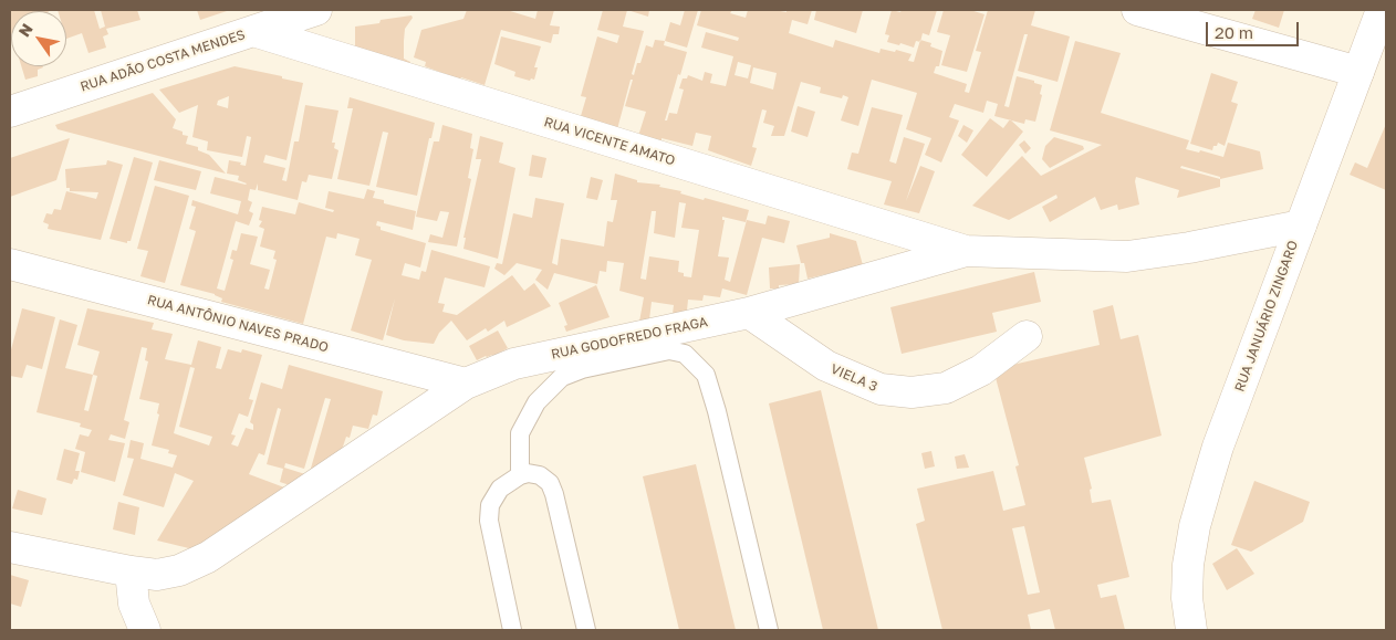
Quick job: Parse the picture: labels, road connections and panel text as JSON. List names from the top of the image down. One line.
{"streets":{"street":["RUA ADÃO COSTA MENDES","RUA VICENTE AMATO","RUA JANUÁRIO ZINGARO","RUA ANTÔNIO NAVES PRADO","RUA GODOFREDO FRAGA","VIELA 3"]},"crossings":[["RUA ADÃO COSTA MENDES","RUA VICENTE AMATO"],["RUA VICENTE AMATO","RUA GODOFREDO FRAGA"],["RUA JANUÁRIO ZINGARO","RUA GODOFREDO FRAGA"],["RUA ANTÔNIO NAVES PRADO","RUA GODOFREDO FRAGA"],["RUA GODOFREDO FRAGA","VIELA 3"]],"scale_bar":"20 m","north":"top left"}
